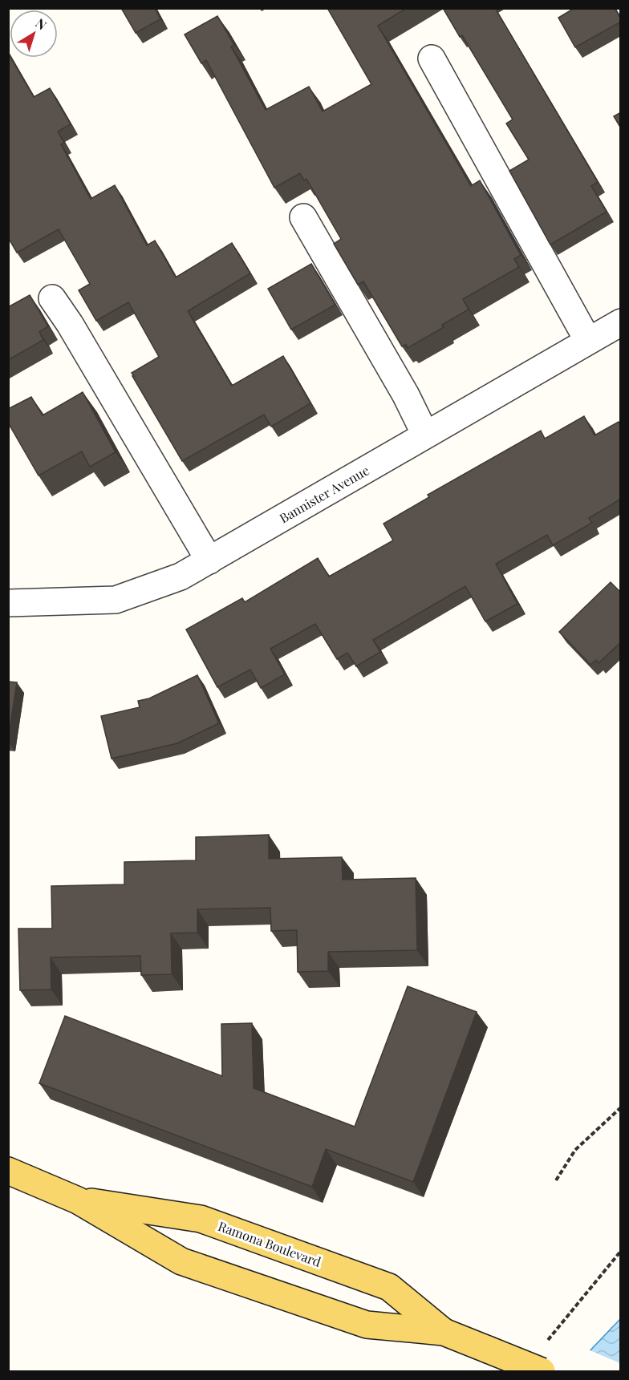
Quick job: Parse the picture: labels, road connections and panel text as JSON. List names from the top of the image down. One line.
{"streets":{"main road":["Ramona Boulevard"],"street":["Bannister Avenue"]},"north":"top right"}
